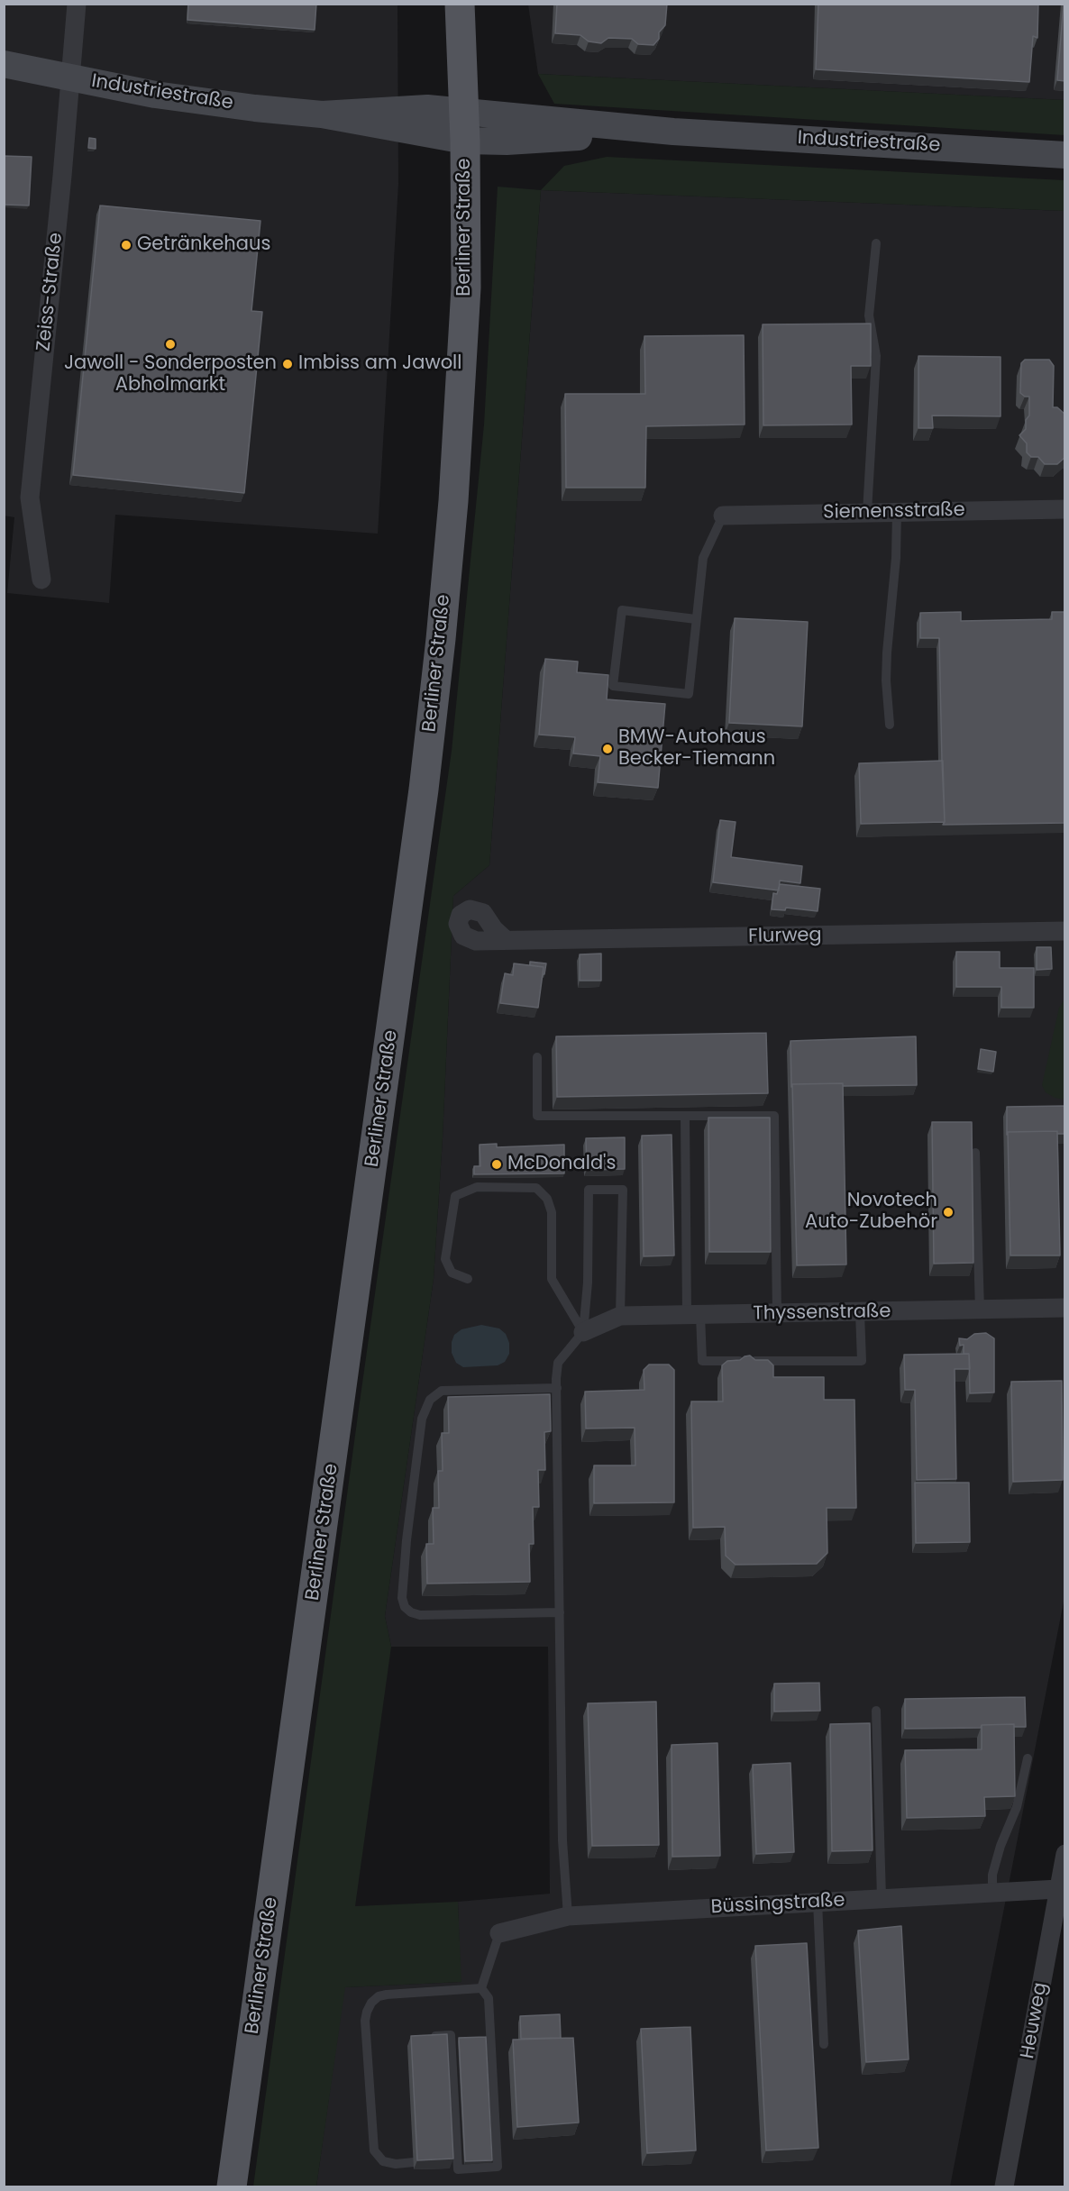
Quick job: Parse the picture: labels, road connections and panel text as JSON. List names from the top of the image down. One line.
{"streets":{"main road":["Berliner Straße"],"street":["Industriestraße","Zeiss-Straße","Siemensstraße","Flurweg","Thyssenstraße","Büssingstraße","Heuweg"]},"crossings":[["Industriestraße","Berliner Straße"],["Industriestraße","Zeiss-Straße"],["Büssingstraße","Heuweg"]],"places":["Getränkehaus","Jawoll - Sonderposten Abholmarkt","Imbiss am Jawoll","BMW-Autohaus Becker-Tiemann","McDonald's","Novotech Auto-Zubehör"]}
